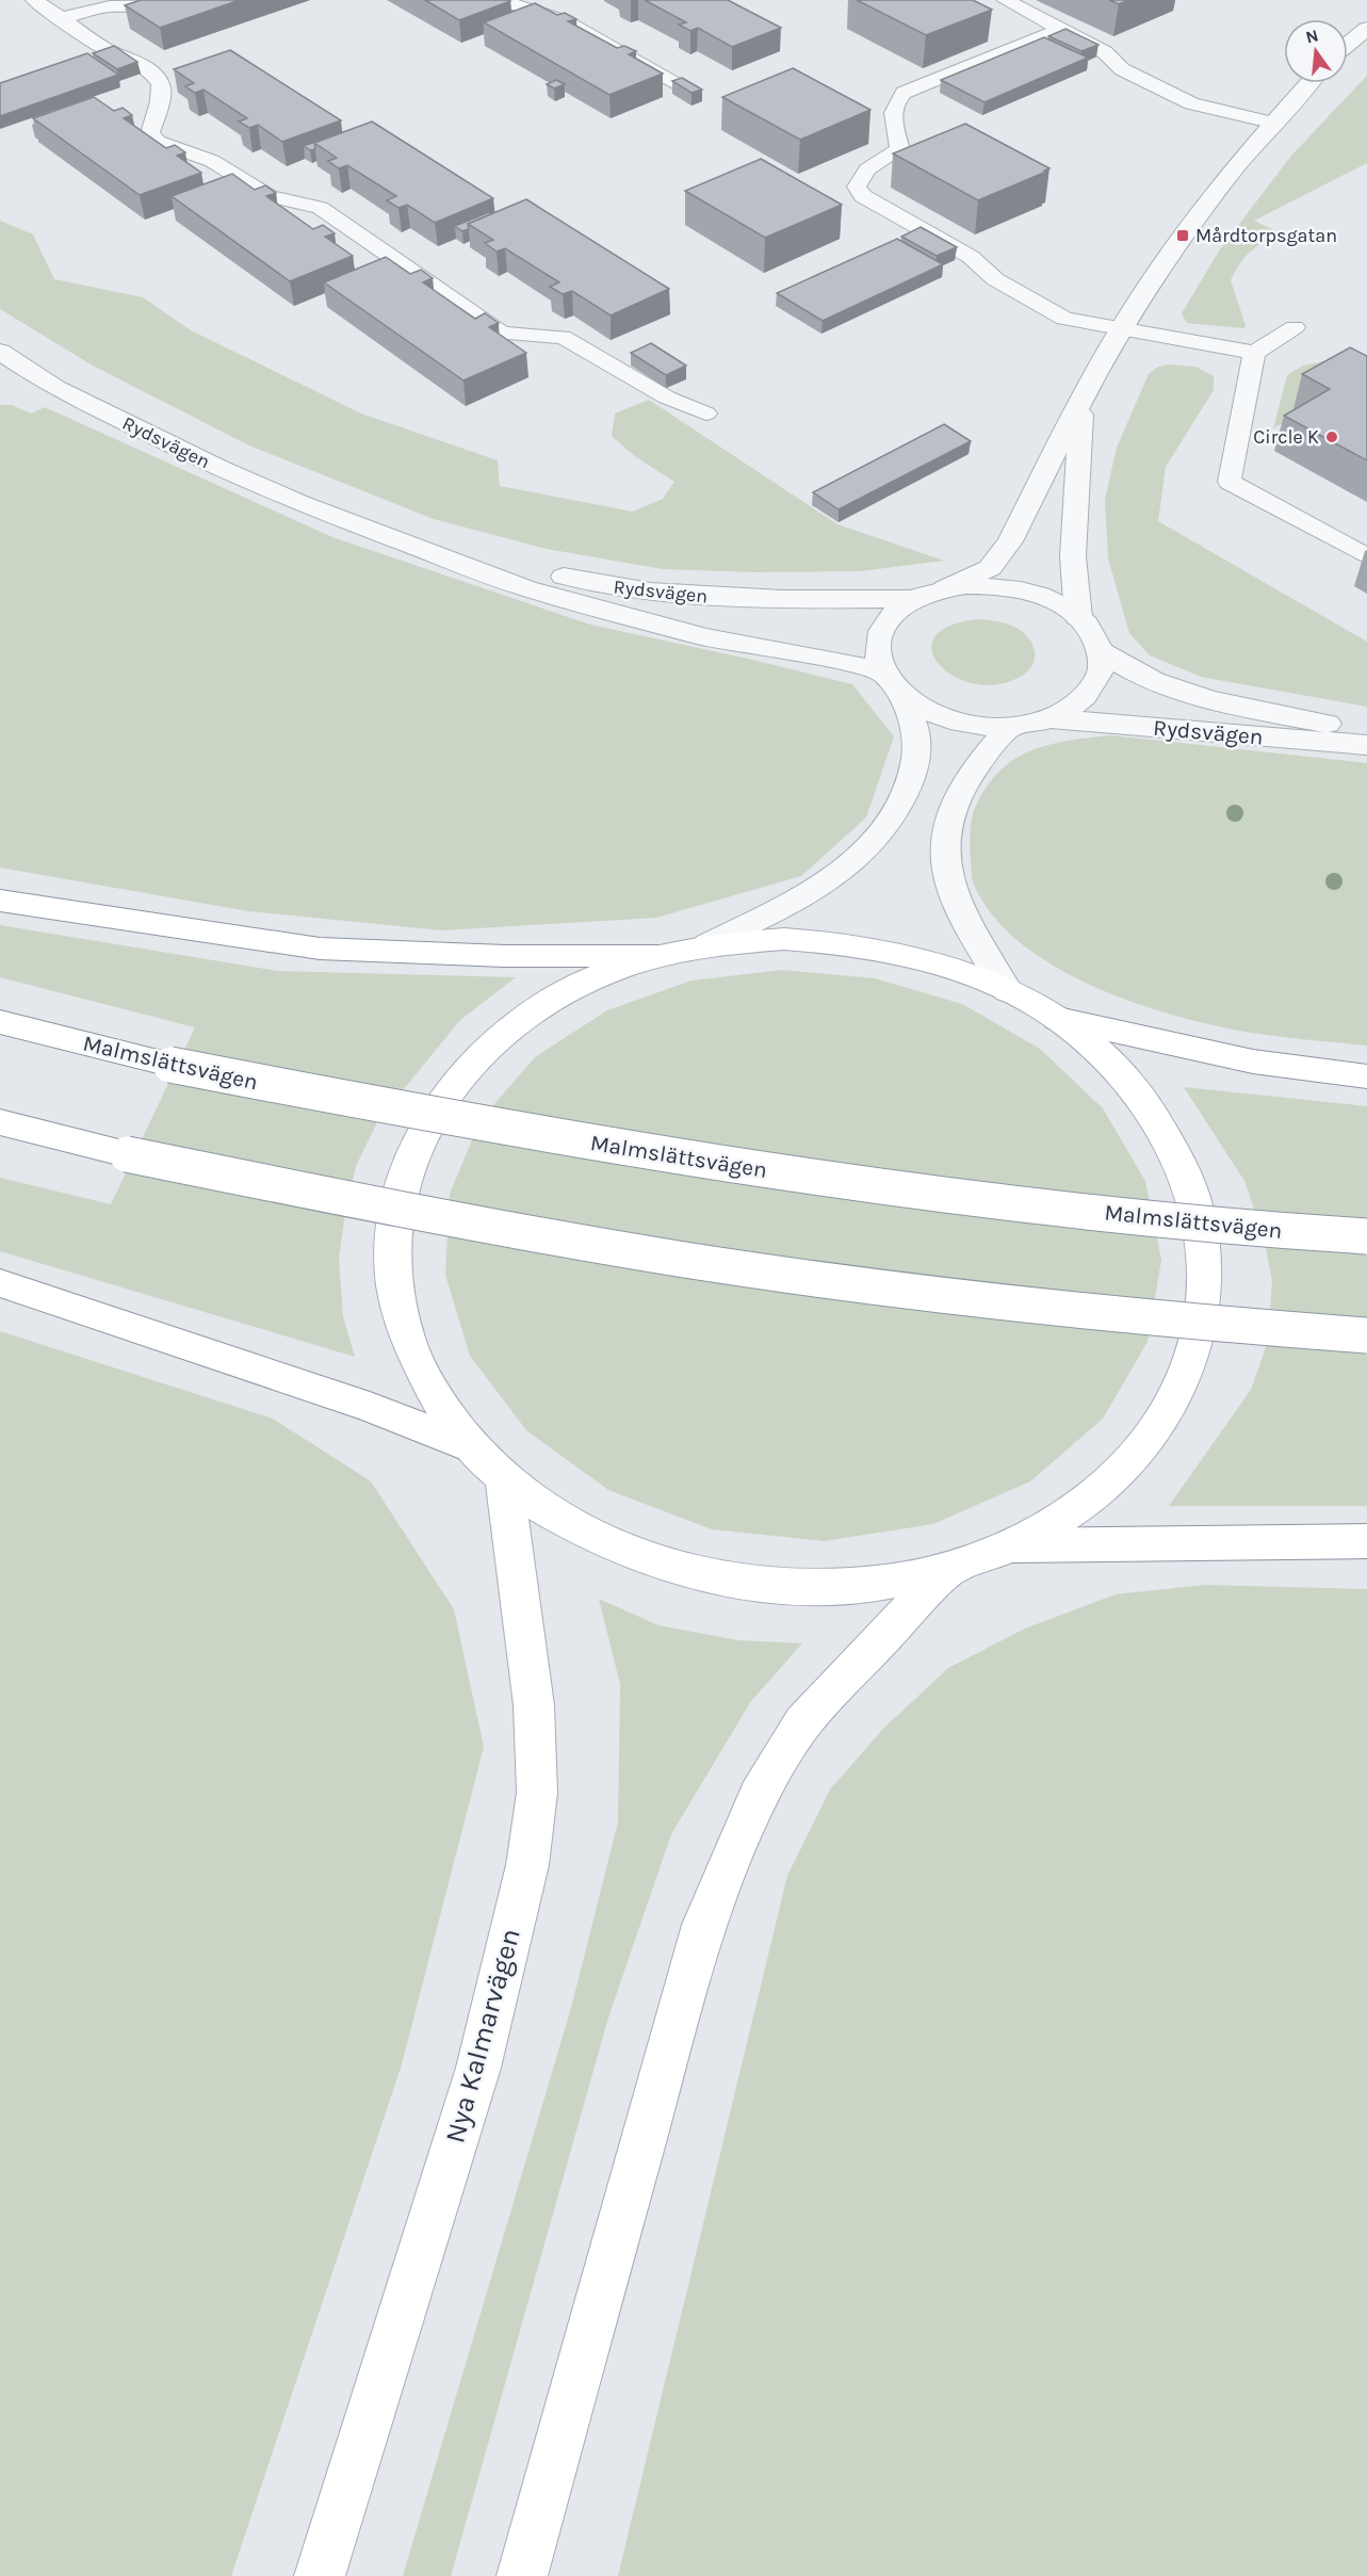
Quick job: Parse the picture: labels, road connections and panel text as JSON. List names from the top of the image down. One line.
{"streets":{"main road":["Malmslättsvägen","Nya Kalmarvägen"],"street":["Rydsvägen"]},"places":{"transit":["Mårdtorpsgatan"],"other":["Circle K"]},"north":"top"}
